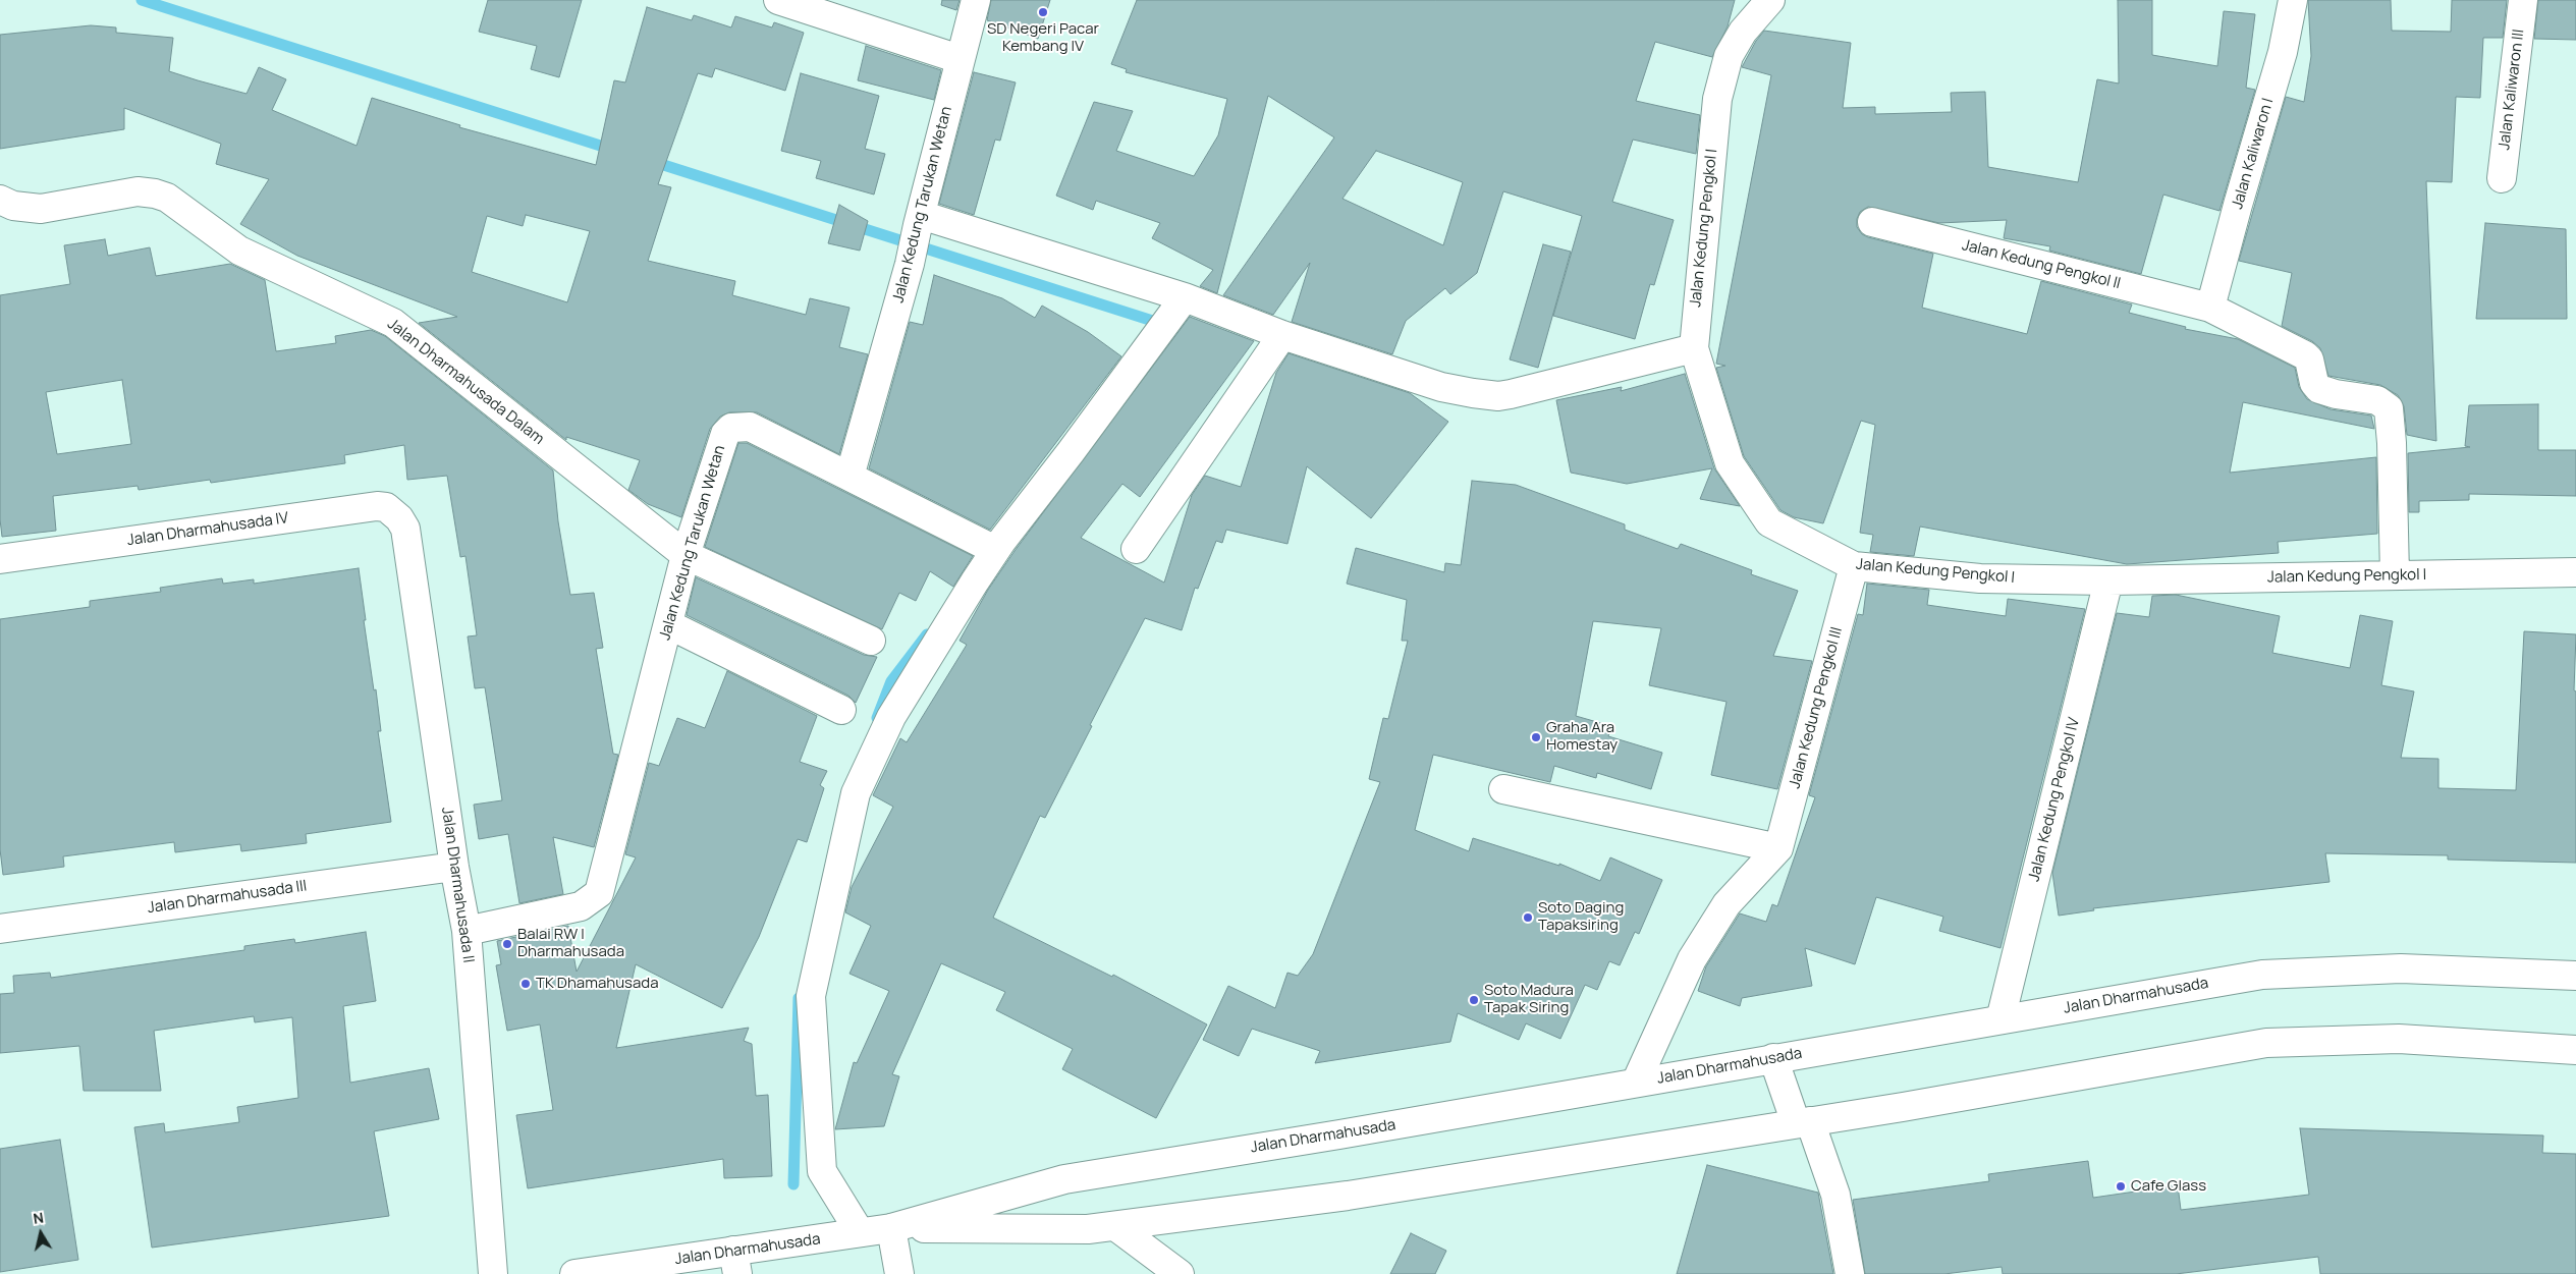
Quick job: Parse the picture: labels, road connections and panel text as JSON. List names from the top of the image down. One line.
{"streets":{"street":["Jalan Kaliwaron III","Jalan Kaliwaron I","Jalan Kedung Tarukan Wetan","Jalan Kedung Pengkol I","Jalan Kedung Pengkol II","Jalan Dharmahusada Dalam","Jalan Dharmahusada IV","Jalan Kedung Pengkol III","Jalan Kedung Pengkol IV","Jalan Dharmahusada II","Jalan Dharmahusada III","Jalan Dharmahusada"]},"crossings":[["Jalan Kaliwaron I","Jalan Kedung Pengkol II"],["Jalan Kedung Tarukan Wetan","Jalan Dharmahusada Dalam"],["Jalan Kedung Tarukan Wetan","Jalan Dharmahusada II"],["Jalan Kedung Pengkol I","Jalan Kedung Pengkol II"],["Jalan Kedung Pengkol I","Jalan Kedung Pengkol III"],["Jalan Kedung Pengkol I","Jalan Kedung Pengkol IV"],["Jalan Dharmahusada IV","Jalan Dharmahusada II"],["Jalan Kedung Pengkol III","Jalan Dharmahusada"],["Jalan Kedung Pengkol IV","Jalan Dharmahusada"],["Jalan Dharmahusada II","Jalan Dharmahusada III"]],"places":["SD Negeri Pacar Kembang IV","Graha Ara Homestay","Soto Daging Tapaksiring","Balai RW I Dharmahusada","TK Dhamahusada","Soto Madura Tapak Siring","Cafe Glass"],"north":"top"}
